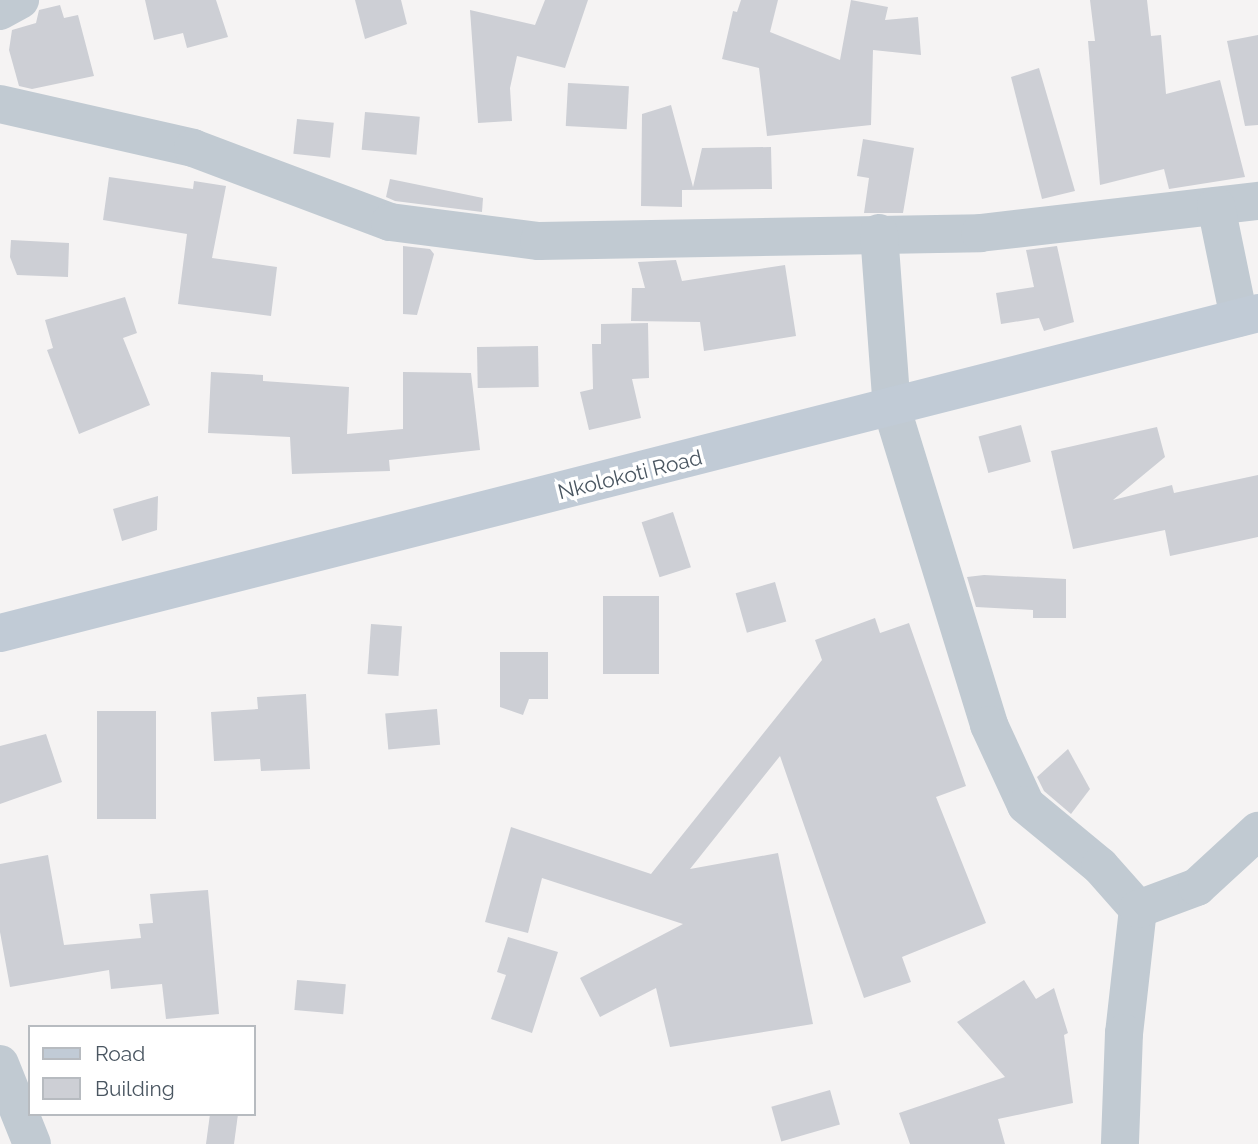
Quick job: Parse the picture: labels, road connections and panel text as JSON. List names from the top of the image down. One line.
{"streets":{"main road":["Nkolokoti Road"]},"legend":["Road","Building"]}
